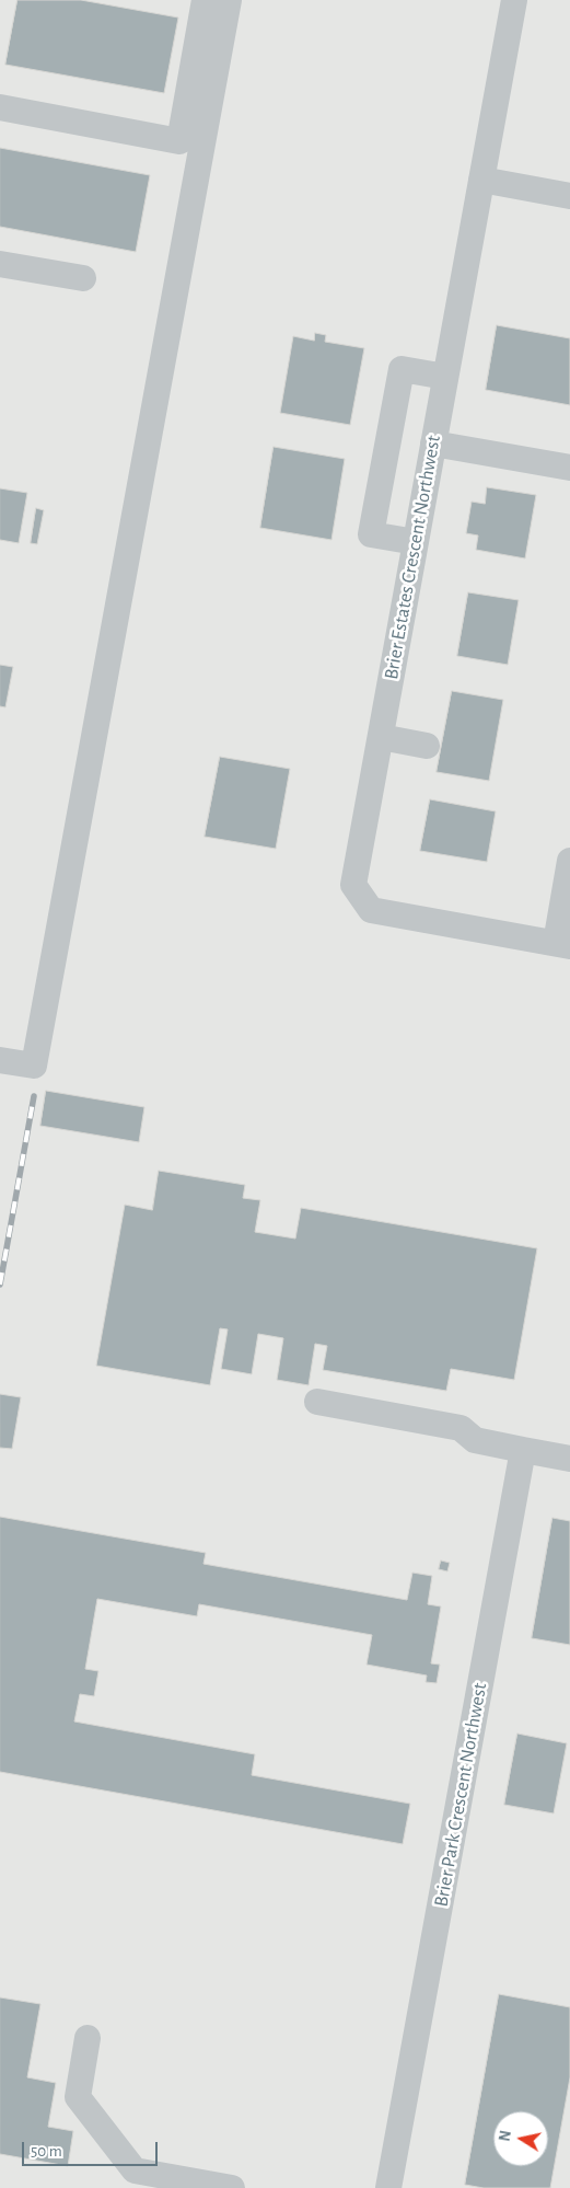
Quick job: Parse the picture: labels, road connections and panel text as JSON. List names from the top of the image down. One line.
{"streets":{"street":["Brier Estates Crescent Northwest","Brier Park Crescent Northwest"]},"scale_bar":"50 m","north":"left"}
